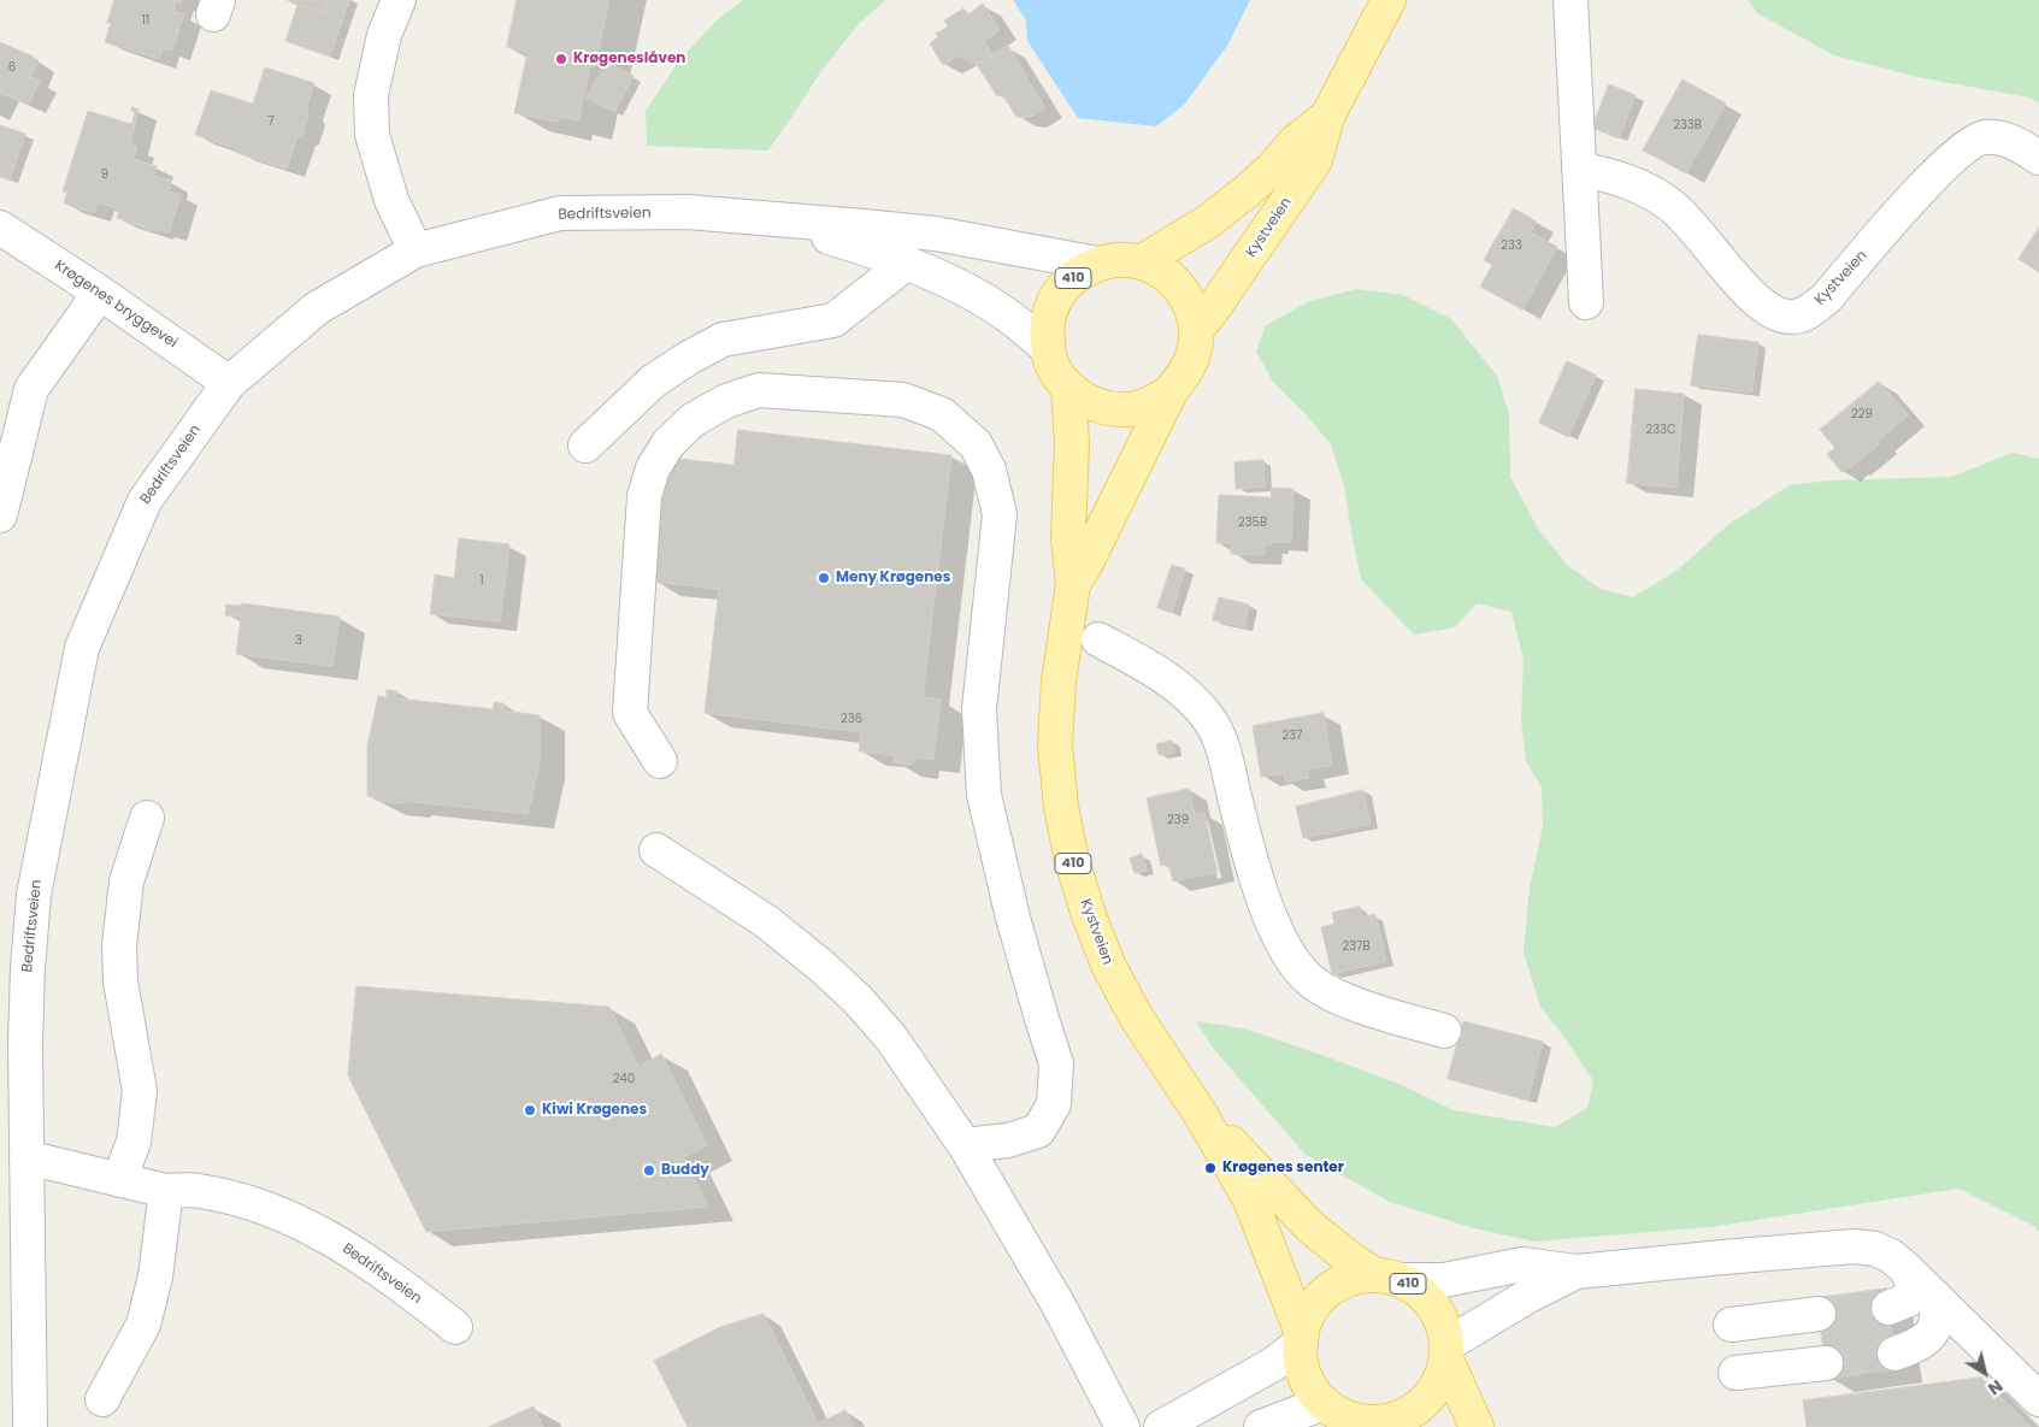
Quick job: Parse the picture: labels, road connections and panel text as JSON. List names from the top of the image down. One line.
{"streets":{"main road":["Kystveien","410"],"street":["Bedriftsveien","Krøgenes bryggevei"]},"crossings":[["Bedriftsveien","Kystveien"],["Bedriftsveien","410"],["Bedriftsveien","Krøgenes bryggevei"],["Kystveien","410"]],"places":["Krøgeneslåven","Meny Krøgenes","Kiwi Krøgenes","Krøgenes senter","Buddy"],"house_numbers":["11","6","7","233B","9","233","229","233C","235B","1","3","236","237","239","237B","240"],"north":"bottom right"}
